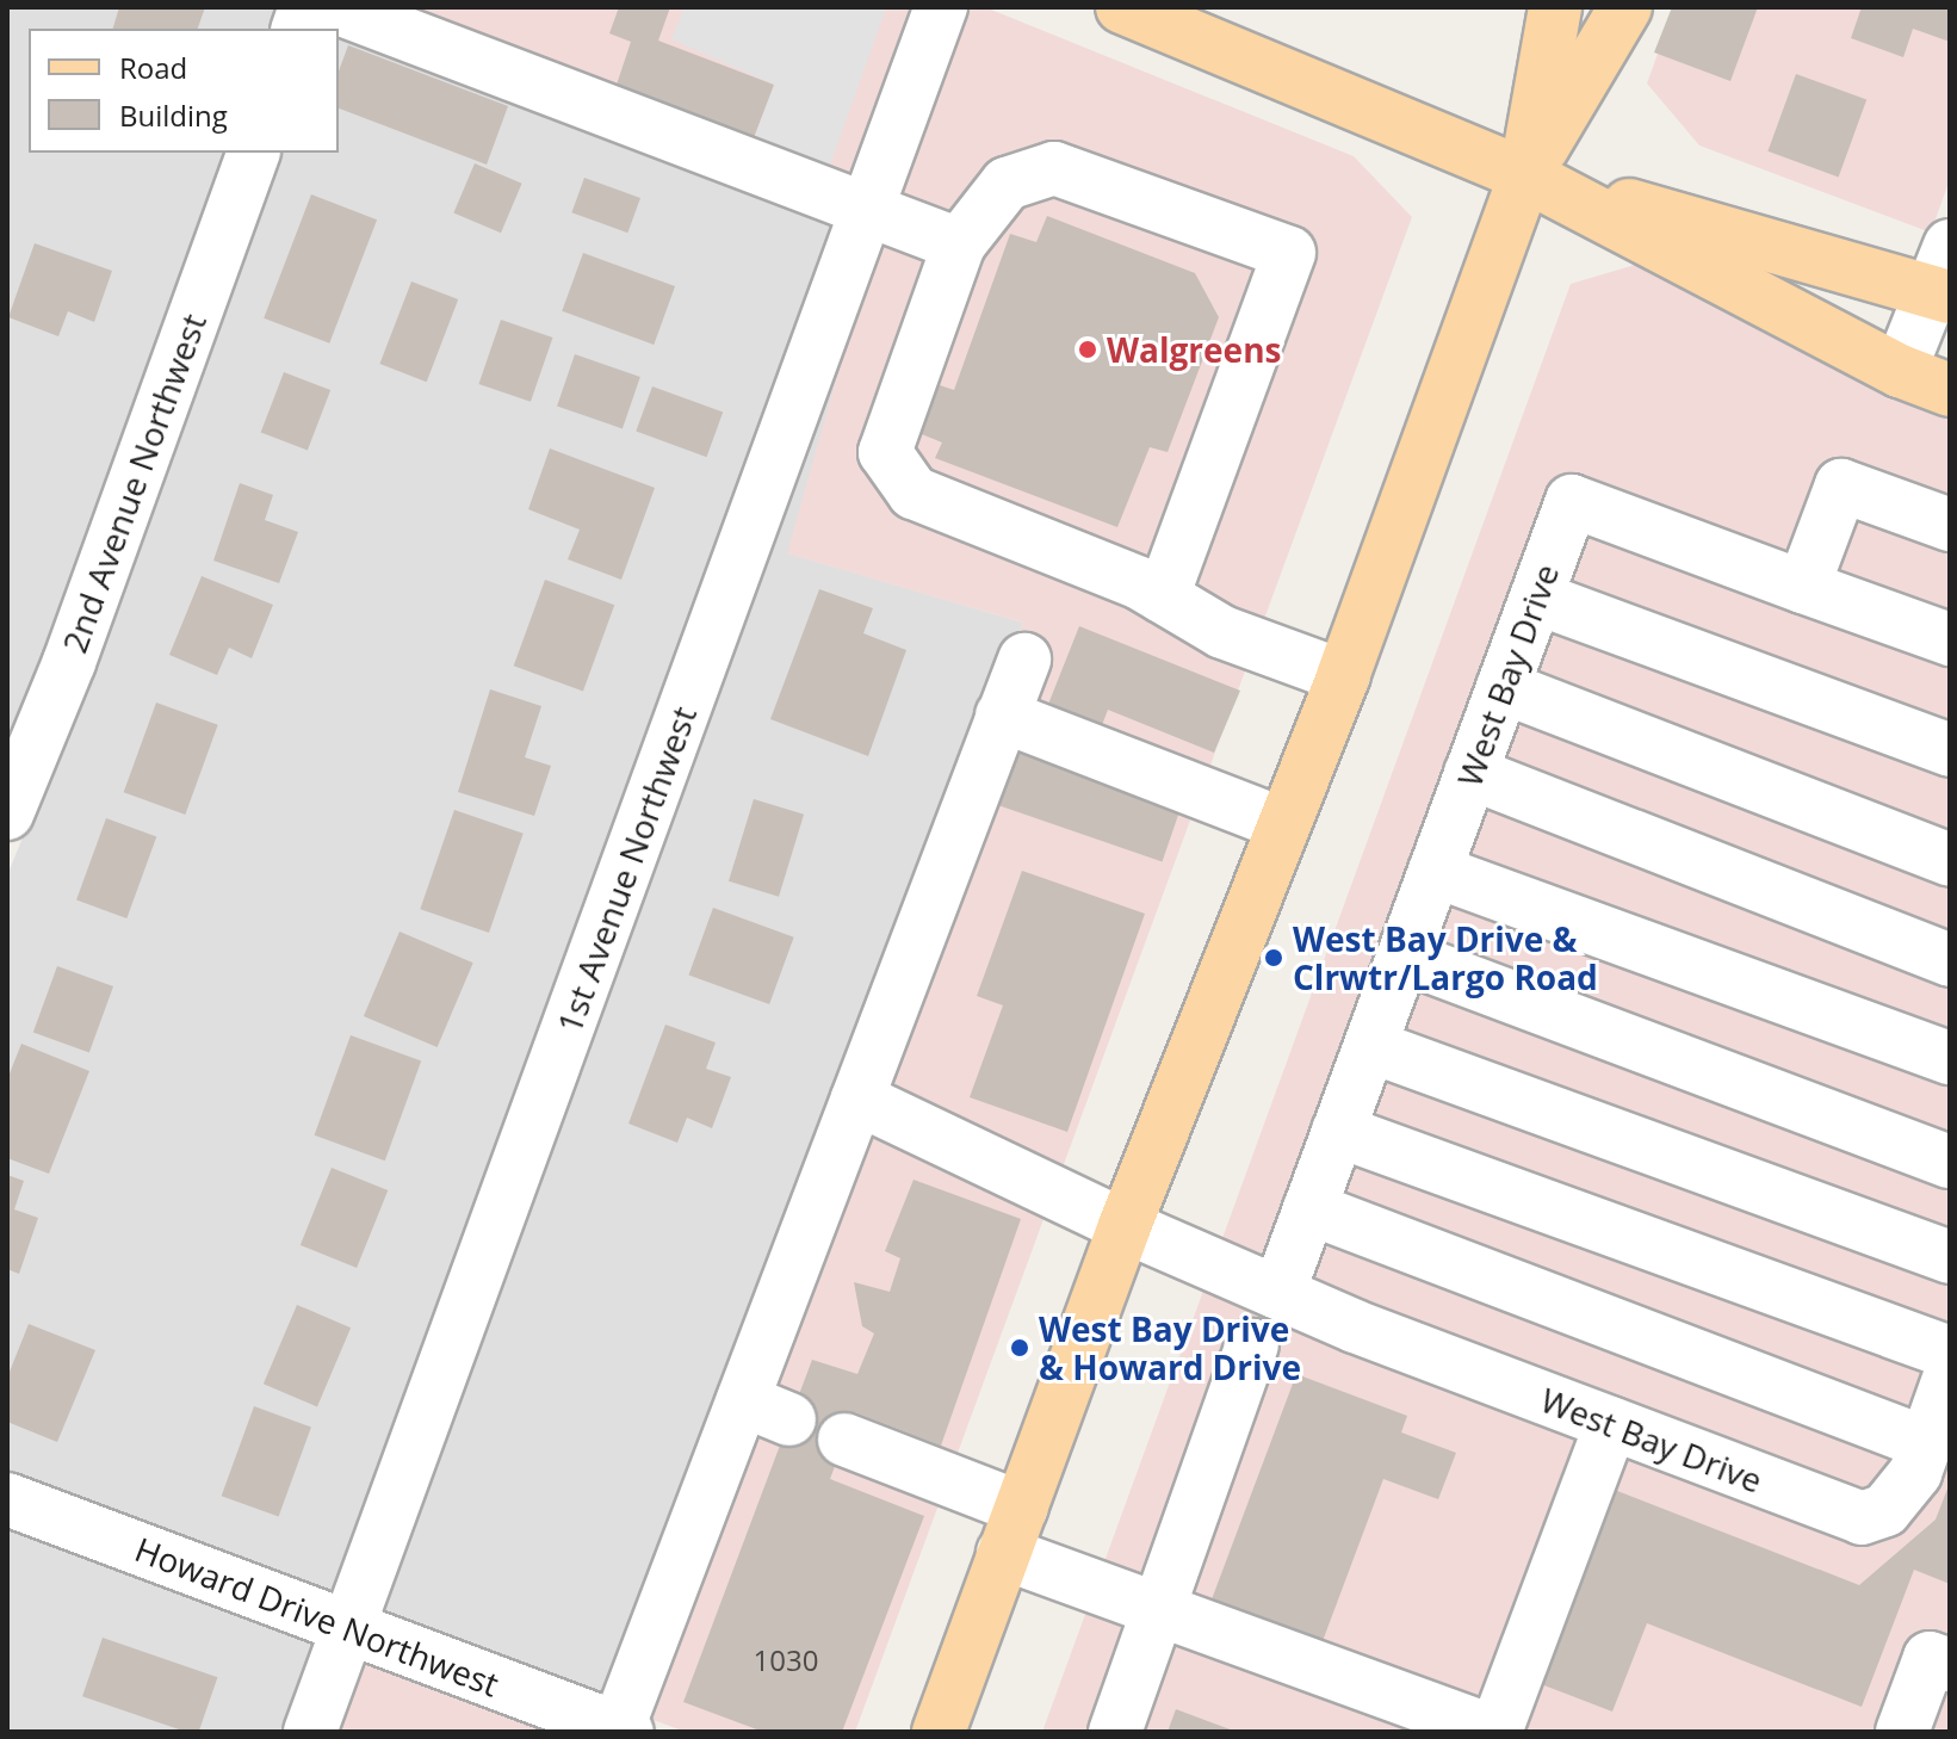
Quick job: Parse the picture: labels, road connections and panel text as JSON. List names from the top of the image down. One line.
{"streets":{"street":["2nd Avenue Northwest","West Bay Drive","1st Avenue Northwest","Howard Drive Northwest"]},"crossings":[["1st Avenue Northwest","Howard Drive Northwest"]],"places":["Walgreens","West Bay Drive & Clrwtr/Largo Road","West Bay Drive & Howard Drive"],"house_numbers":["1030"],"legend":["Road","Building"]}
